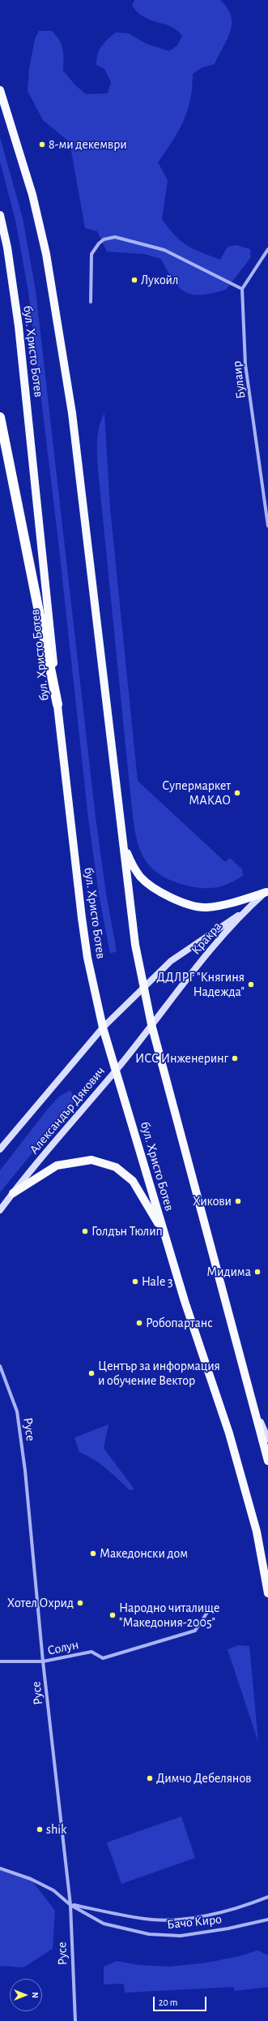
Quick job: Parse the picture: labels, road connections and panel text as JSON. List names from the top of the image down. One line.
{"streets":{"main road":["бул. Христо Ботев"],"street":["Булаир","Кракра","Александър Дякович","Русе","Солун","Бачо Киро"]},"crossings":[["бул. Христо Ботев","Кракра"],["бул. Христо Ботев","Александър Дякович"],["Кракра","Александър Дякович"],["Русе","Солун"],["Русе","Бачо Киро"]],"places":["8-ми декември","Лукойл","Супермаркет МАКАО","ДДЛРГ \"Княгиня Надежда\"","ИСС Инженеринг","Хикови","Голдън Тюлип","Мидима","Hale 3","Робопартанс","Център за информация и обучение Вектор","Македонски дом","Хотел Охрид","Народно читалище \"Македония-2005\"","Димчо Дебелянов","shik"],"scale_bar":"20 m","north":"right"}
